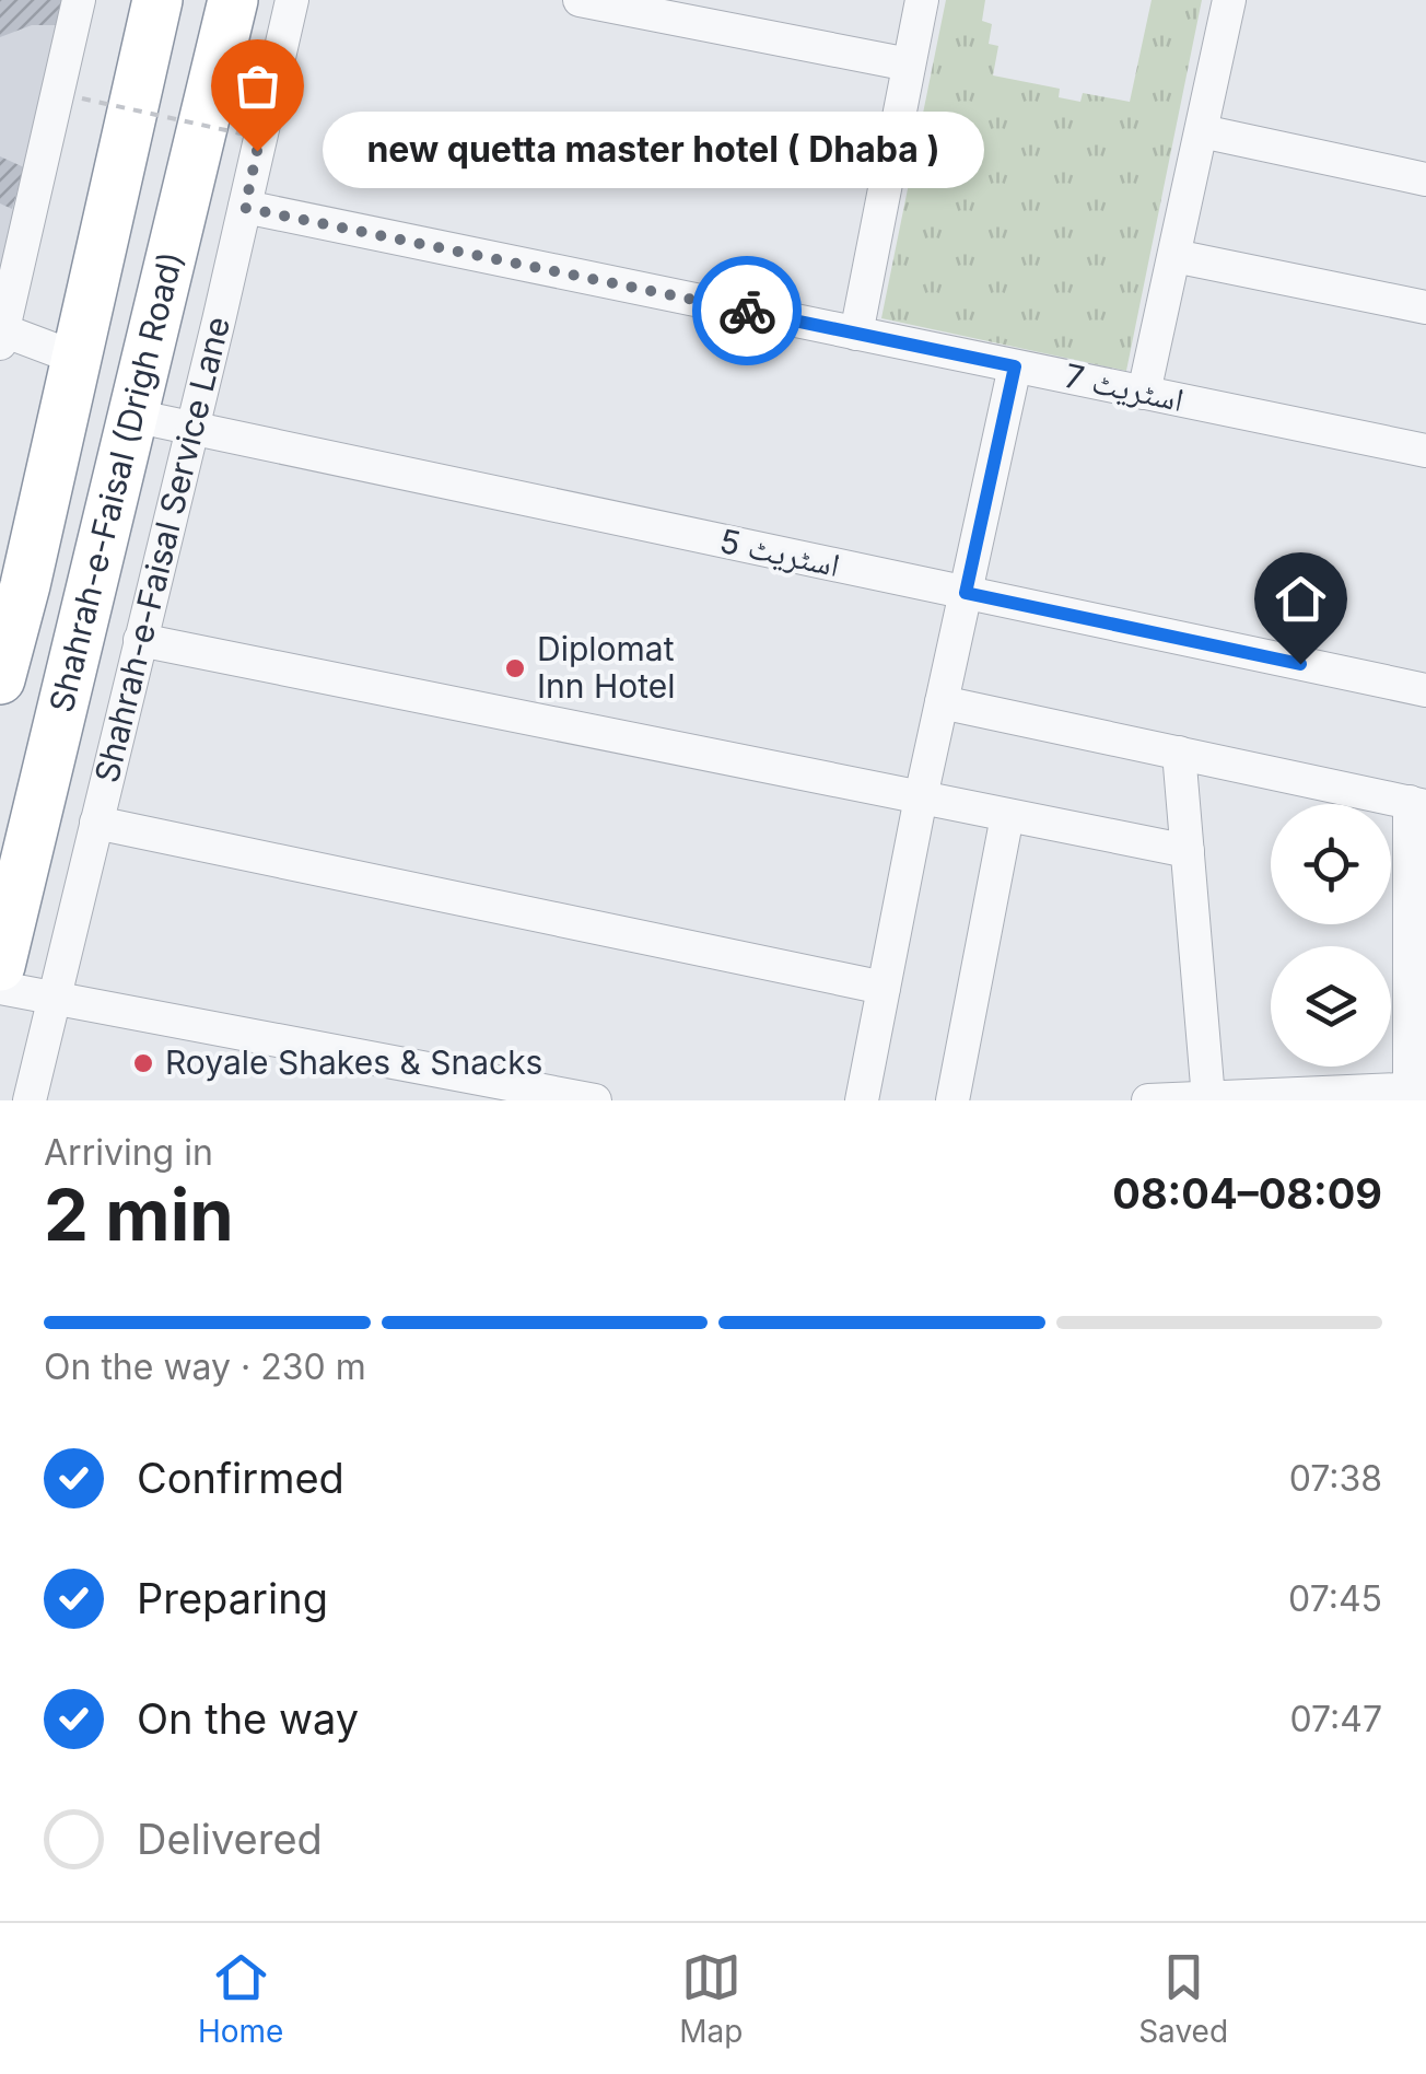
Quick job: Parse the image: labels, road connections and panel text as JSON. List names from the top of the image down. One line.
{"streets":{"highway":["Shahrah-e-Faisal (Drigh Road)"],"street":["اسٹریٹ 7","Shahrah-e-Faisal Service Lane","اسٹریٹ 5"]},"crossings":[["اسٹریٹ 7","Shahrah-e-Faisal Service Lane"],["Shahrah-e-Faisal (Drigh Road)","اسٹریٹ 5"],["Shahrah-e-Faisal Service Lane","اسٹریٹ 5"]],"places":["new quetta master hotel ( Dhaba )","Diplomat Inn Hotel","Royale Shakes & Snacks"],"page":{"bubble":"new quetta master hotel ( Dhaba )","heading":["2 min","Arriving in","08:04–08:09"],"bar":"On the way · 230 m","list":[["Confirmed","07:38"],["Preparing","07:45"],["On the way","07:47"],"Delivered"],"tabs":["Home","Map","Saved"]}}
